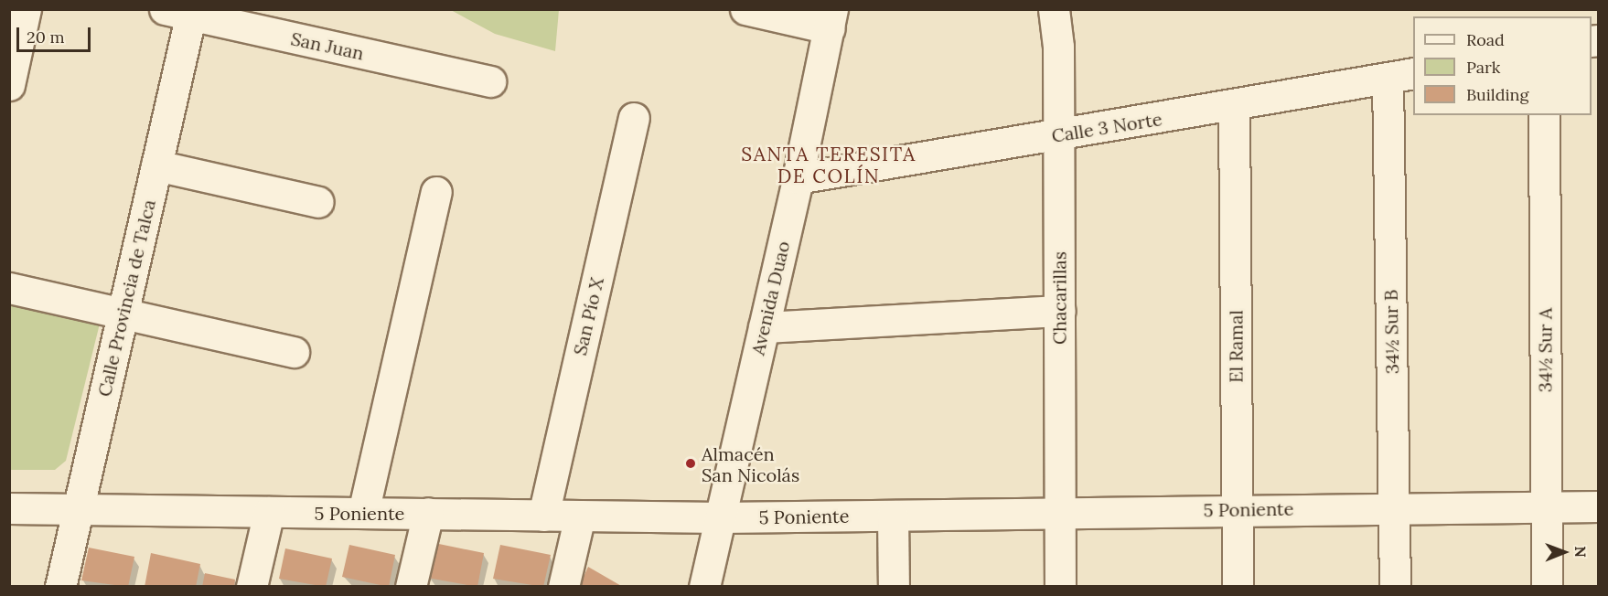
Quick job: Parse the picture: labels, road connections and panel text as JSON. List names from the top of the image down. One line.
{"streets":{"street":["San Juan","Calle 3 Norte","Calle Provincia de Talca","Avenida Duao","Chacarillas","San Pío X","34½ Sur B","El Ramal","34½ Sur A","5 Poniente"]},"crossings":[["San Juan","Calle Provincia de Talca"],["Calle 3 Norte","Avenida Duao"],["Calle 3 Norte","Chacarillas"],["Calle 3 Norte","34½ Sur B"],["Calle 3 Norte","El Ramal"],["Calle Provincia de Talca","5 Poniente"],["Avenida Duao","5 Poniente"],["Chacarillas","5 Poniente"],["San Pío X","5 Poniente"],["34½ Sur B","5 Poniente"],["El Ramal","5 Poniente"],["34½ Sur A","5 Poniente"]],"districts":["SANTA TERESITA DE COLÍN"],"places":["Almacén San Nicolás"],"legend":["Road","Park","Building"],"scale_bar":"20 m","north":"right"}
